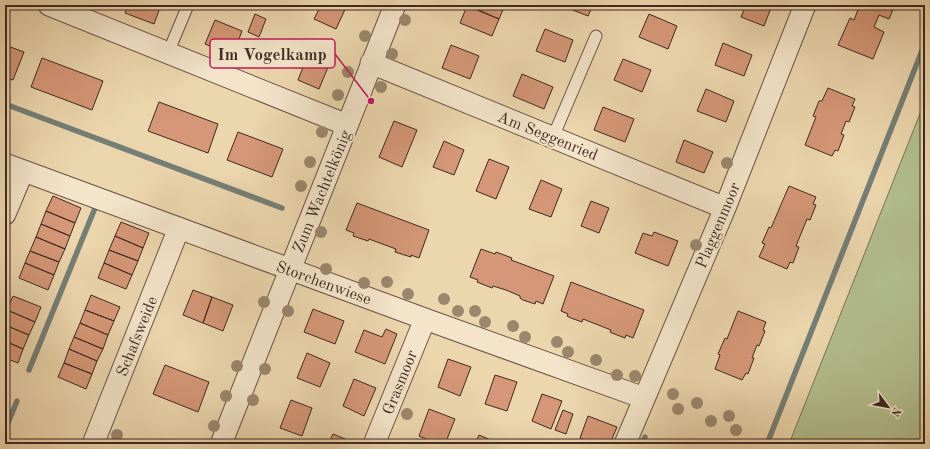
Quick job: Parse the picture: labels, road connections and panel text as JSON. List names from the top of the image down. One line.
{"streets":{"street":["Am Seggenried","Zum Wachtelkönig","Plaggenmoor","Storchenwiese","Schafsweide","Grasmoor"]},"crossings":[["Am Seggenried","Zum Wachtelkönig"],["Am Seggenried","Plaggenmoor"],["Zum Wachtelkönig","Storchenwiese"],["Plaggenmoor","Storchenwiese"],["Storchenwiese","Schafsweide"],["Storchenwiese","Grasmoor"]],"places":["Im Vogelkamp"],"north":"bottom right"}
